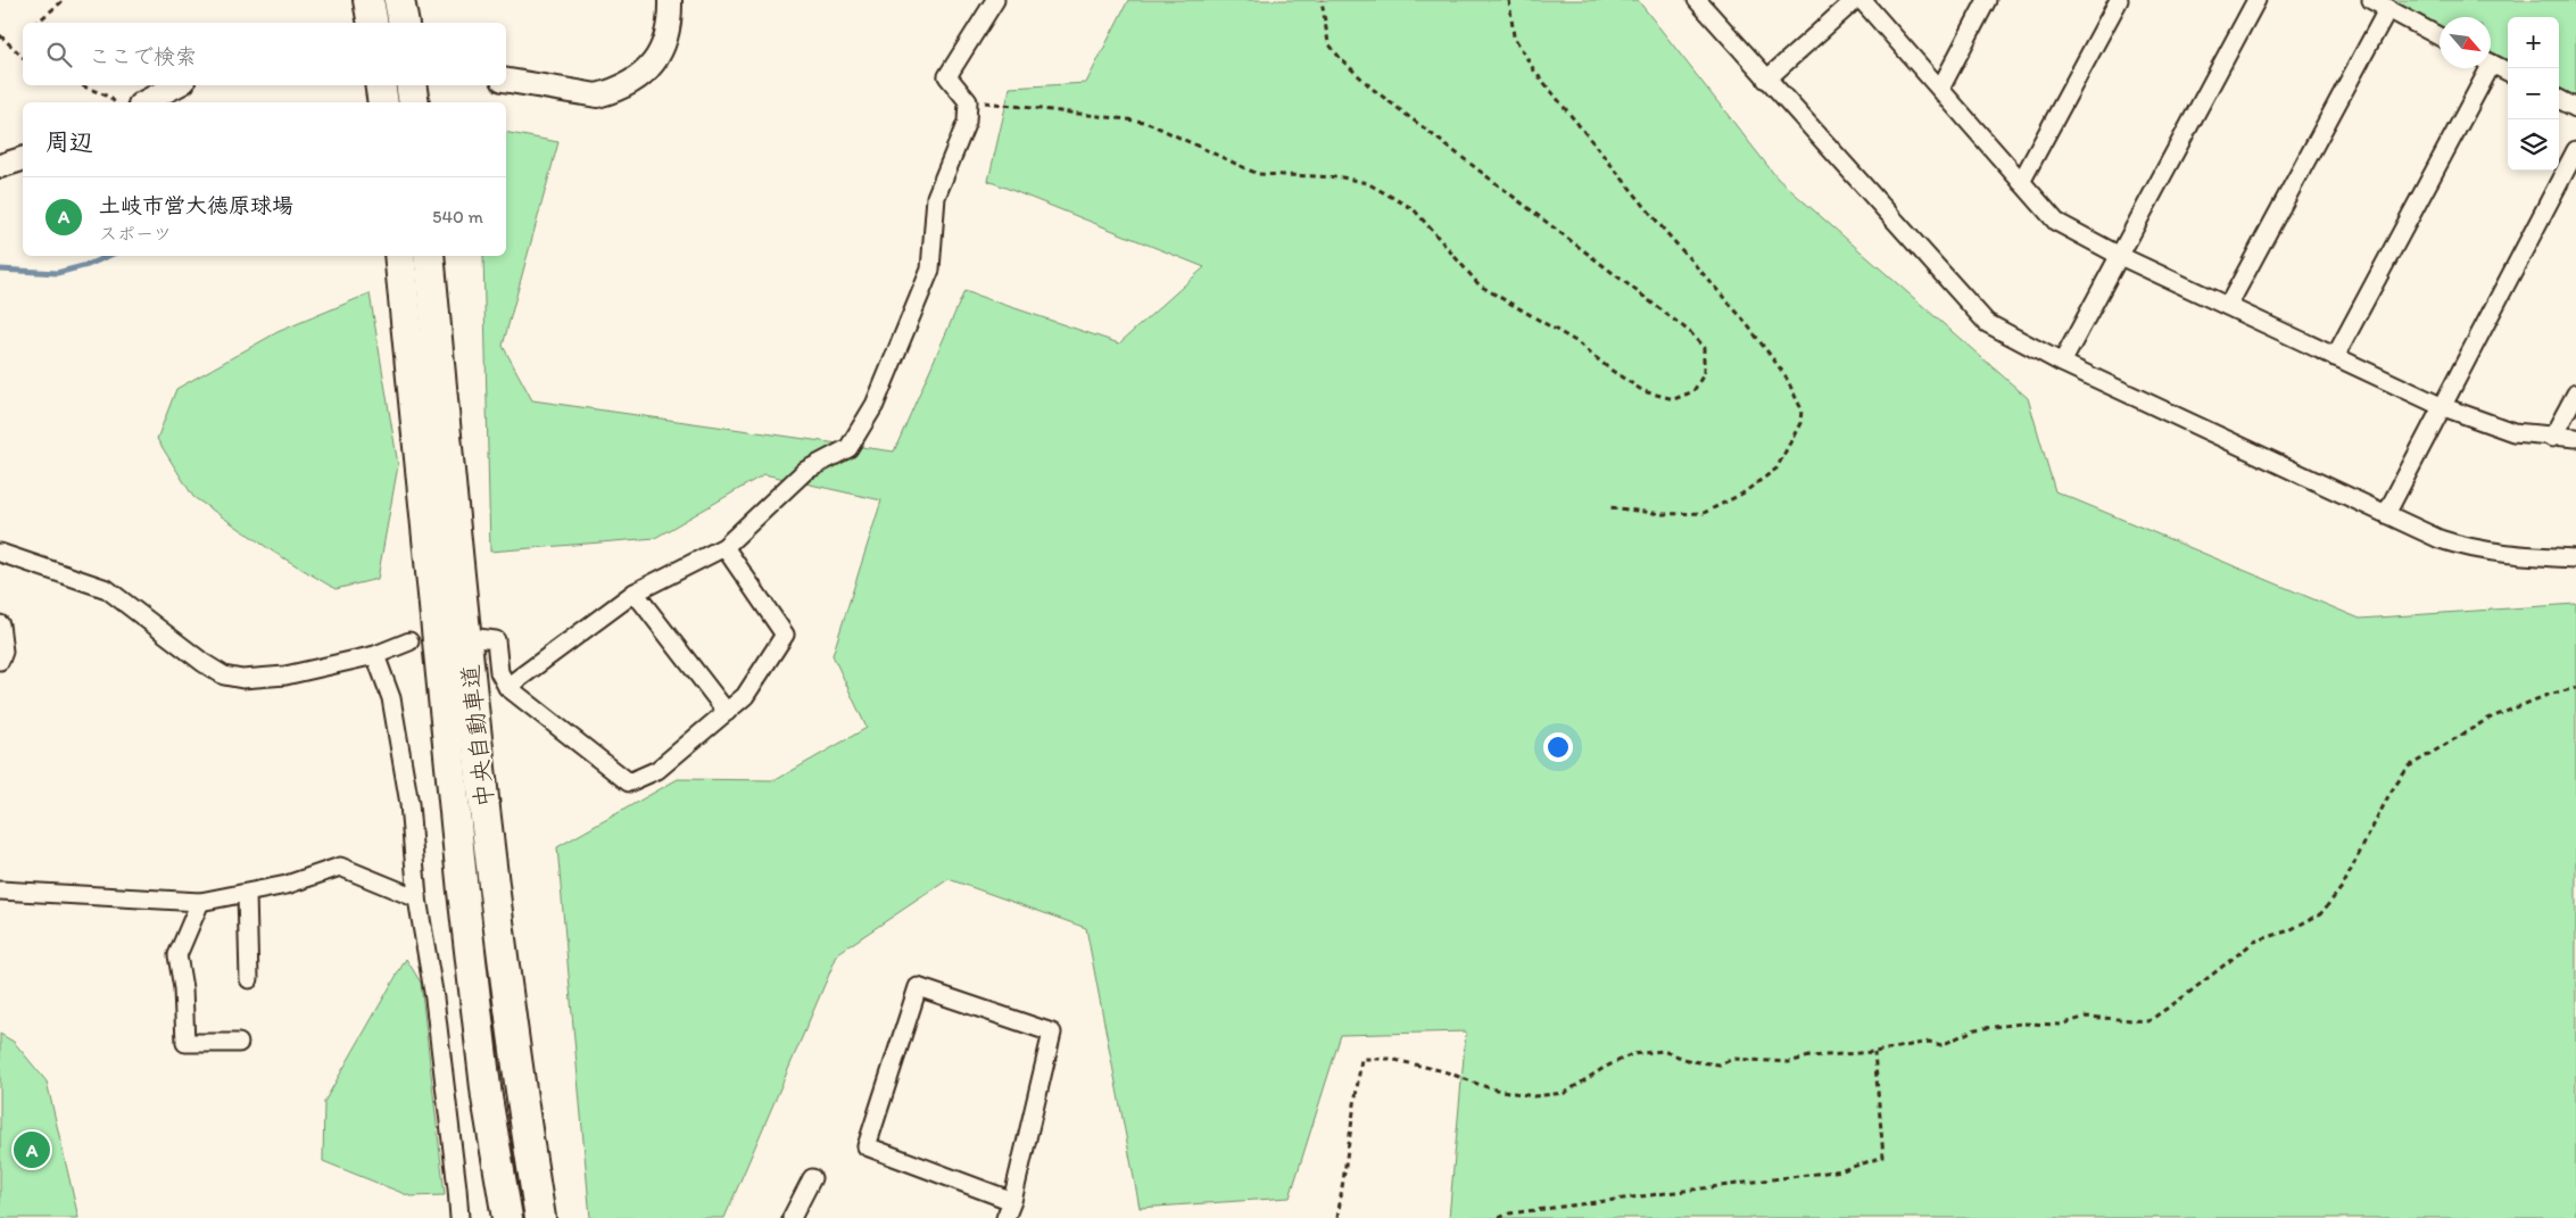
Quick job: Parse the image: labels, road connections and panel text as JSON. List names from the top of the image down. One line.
{"streets":{"highway":["中央自動車道"]},"north":"bottom right","page":{"map_buttons":["+","−"],"search":"ここで検索","heading":"周辺","list":[{"mark":"A","name":"土岐市営大徳原球場","note":"スポーツ","value":"540 m"}],"pins":"A"}}
